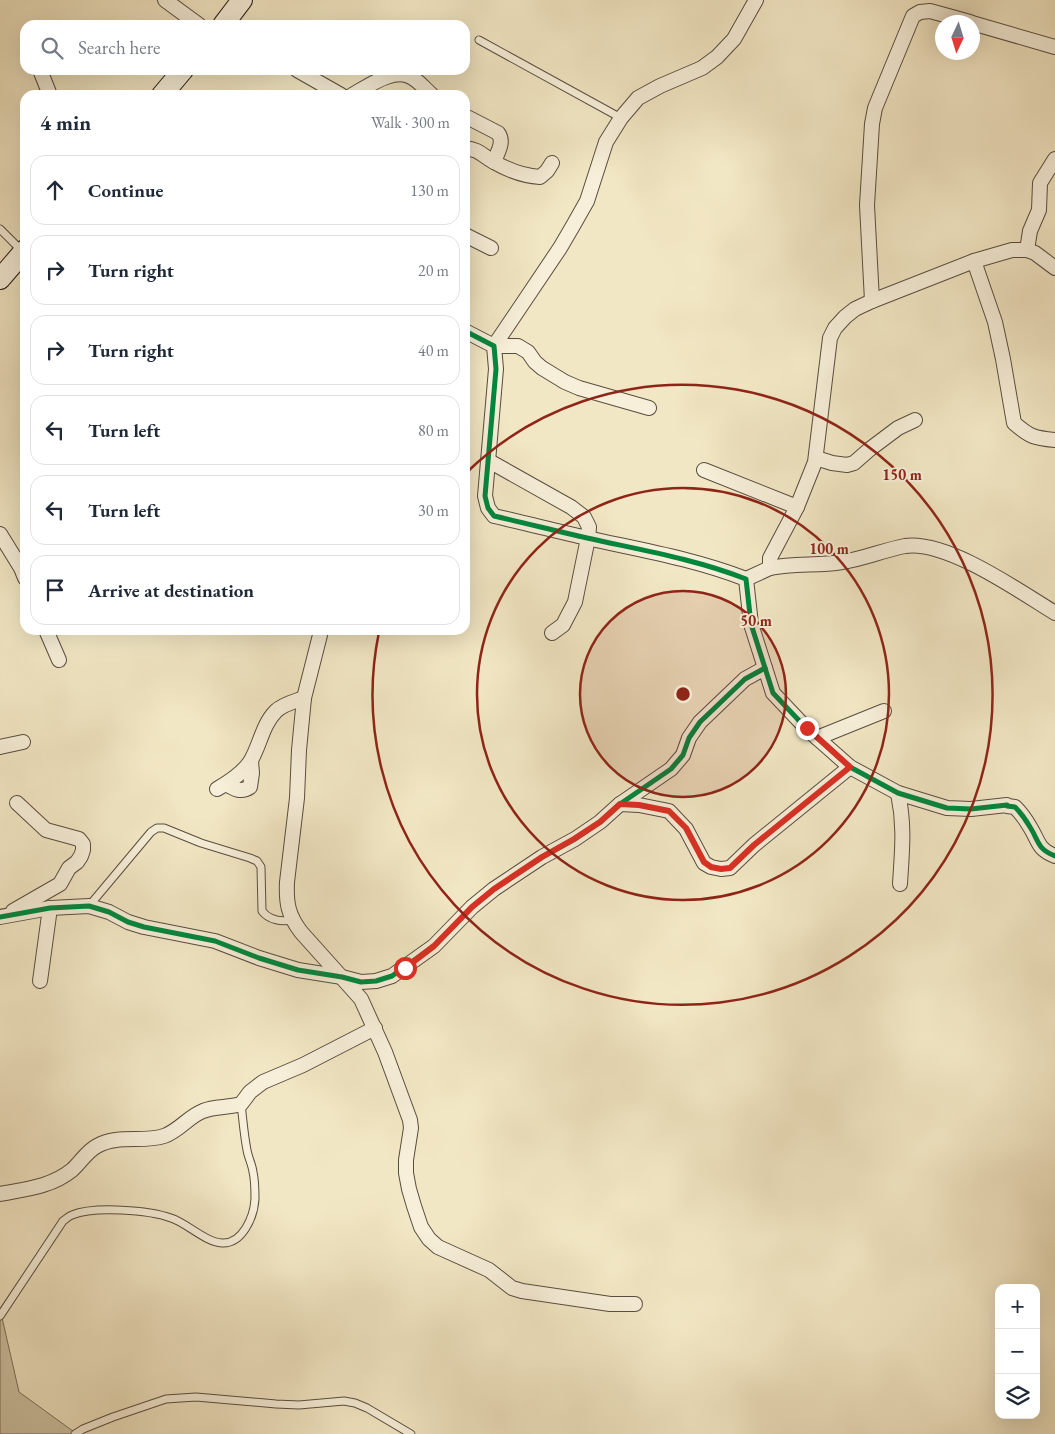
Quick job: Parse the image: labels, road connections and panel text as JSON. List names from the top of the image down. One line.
{"north":"bottom","page":{"search":"Search here","heading":["4 min","Walk · 300 m"],"list":[["Continue","130 m"],["Turn right","20 m"],["Turn right","40 m"],["Turn left","80 m"],["Turn left","30 m"],"Arrive at destination"],"map_buttons":["+","−"]},"rings":["150 m","100 m","50 m"]}
